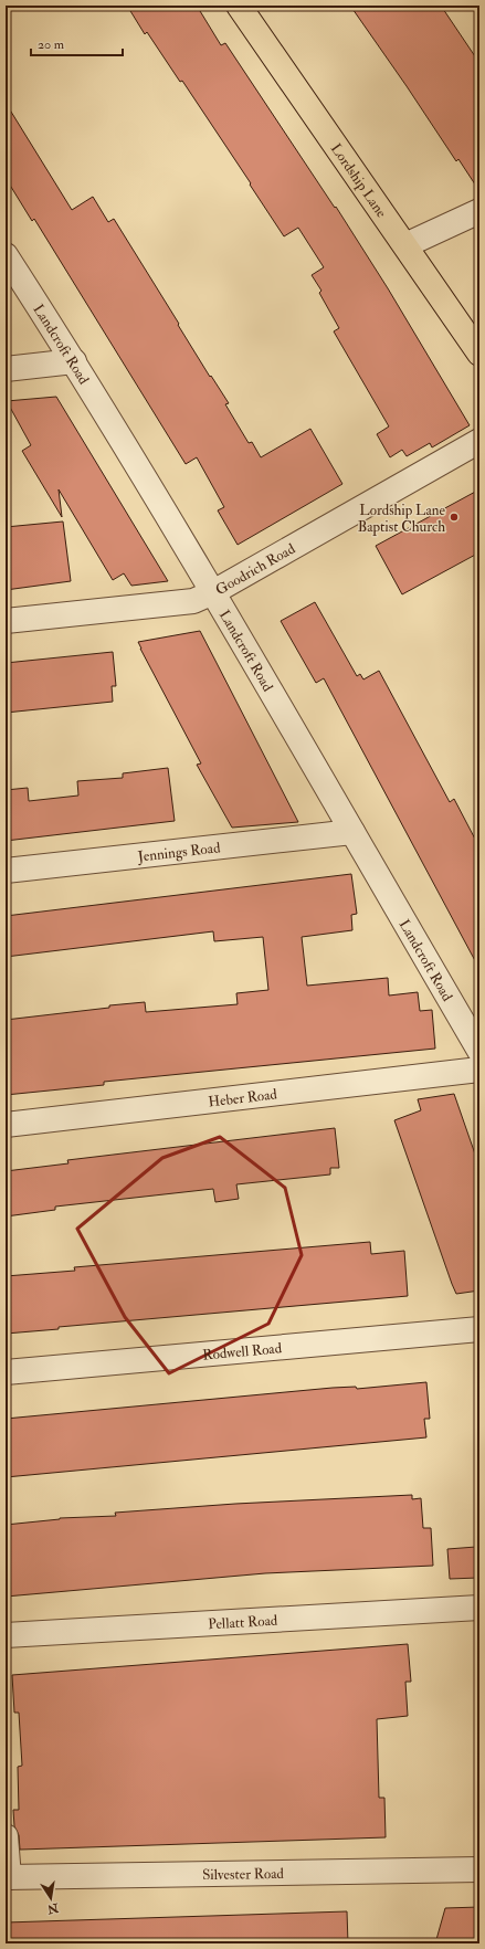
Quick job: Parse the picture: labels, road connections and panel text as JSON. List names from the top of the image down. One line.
{"streets":{"main road":["Lordship Lane"],"street":["Landcroft Road","Goodrich Road","Jennings Road","Heber Road","Rodwell Road","Pellatt Road","Silvester Road"]},"crossings":[["Landcroft Road","Goodrich Road"],["Landcroft Road","Jennings Road"]],"places":["Lordship Lane Baptist Church"],"scale_bar":"20 m","north":"bottom"}
